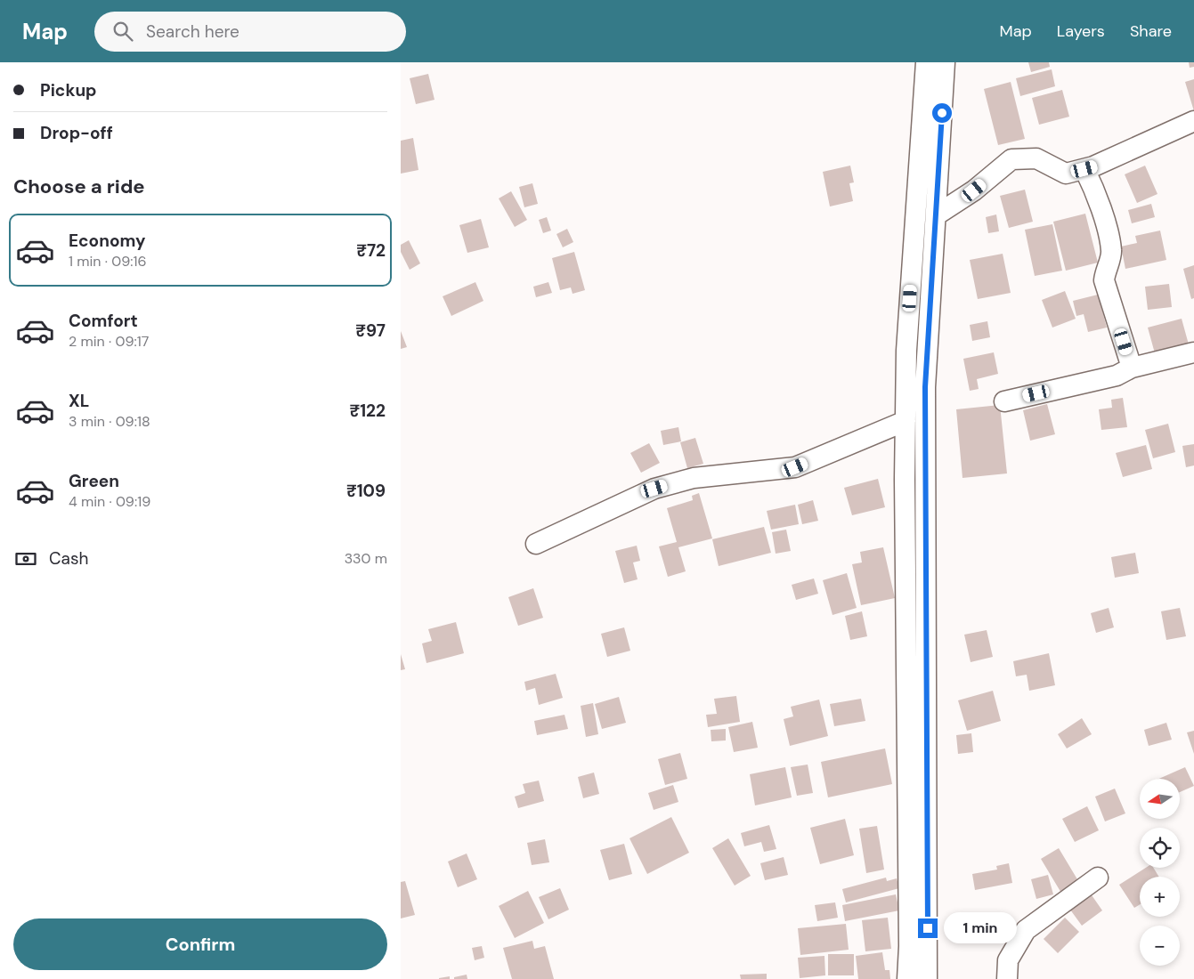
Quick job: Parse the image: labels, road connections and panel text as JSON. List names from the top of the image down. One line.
{"north":"left","page":{"header":"Map","search":"Search here","nav":["Map","Layers","Share"],"banner":["Pickup","Drop-off"],"heading":"Choose a ride","list":[{"name":"Economy","note":"1 min · 09:16","value":"₹72"},{"name":"Comfort","note":"2 min · 09:17","value":"₹97"},{"name":"XL","note":"3 min · 09:18","value":"₹122"},{"name":"Green","note":"4 min · 09:19","value":"₹109"}],"pay":["Cash","330 m"],"map_buttons":["+","−"],"buttons":"Confirm","bubble":"1 min"}}
